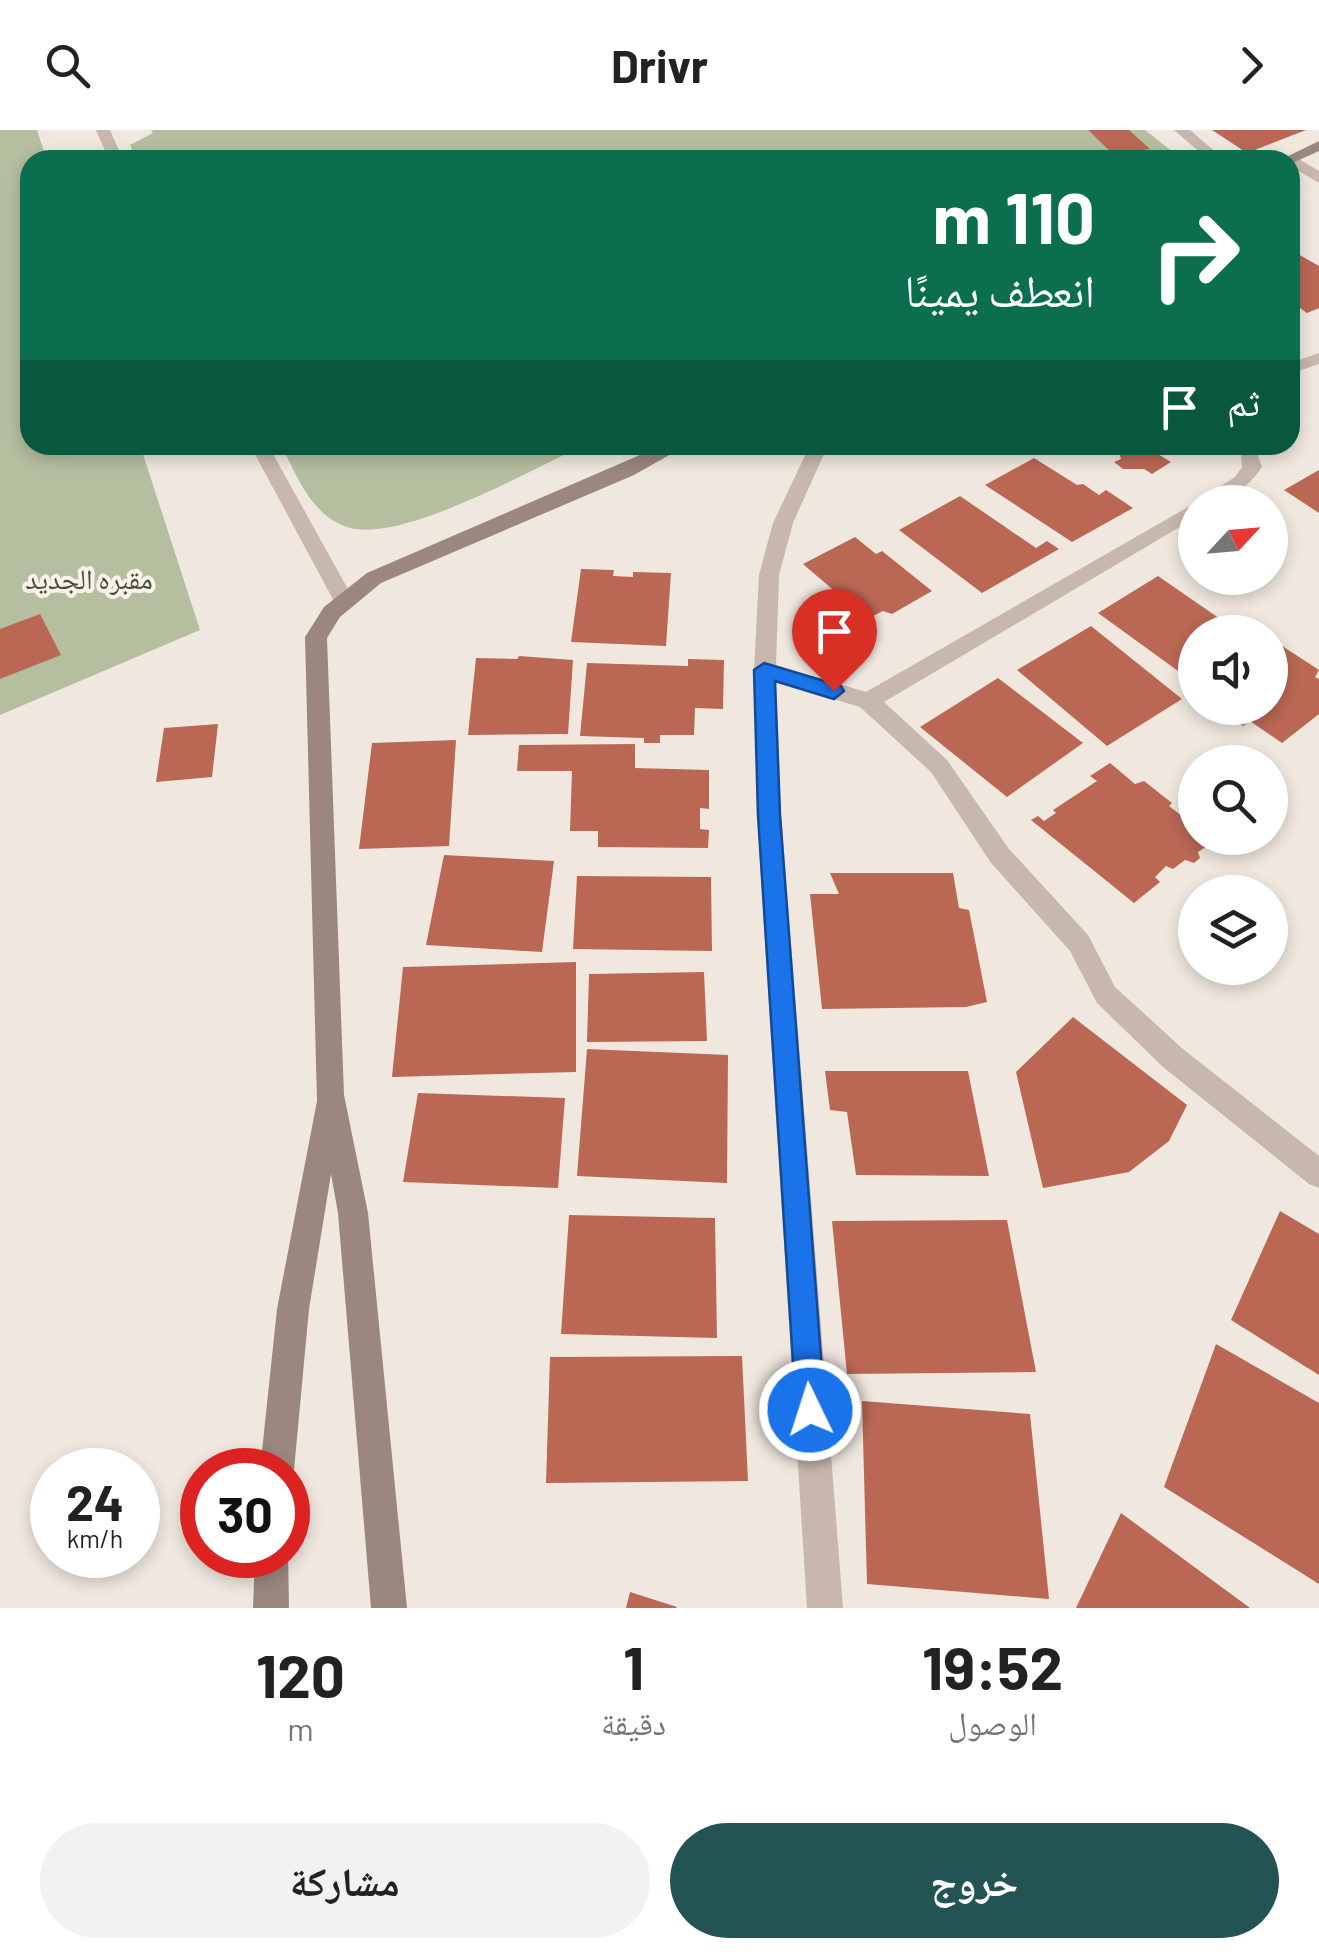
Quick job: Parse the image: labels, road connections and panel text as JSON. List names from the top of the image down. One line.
{"parks":["مقبره الجديد"],"north":"top right","page":{"header":"Drivr","turn":["110 m","انعطف يمينًا"],"then":"ثم","speed":"24 km/h","limit":"30","eta":["19:52","الوصول","1","دقيقة","120","m"],"buttons":["خروج","مشاركة"]}}
